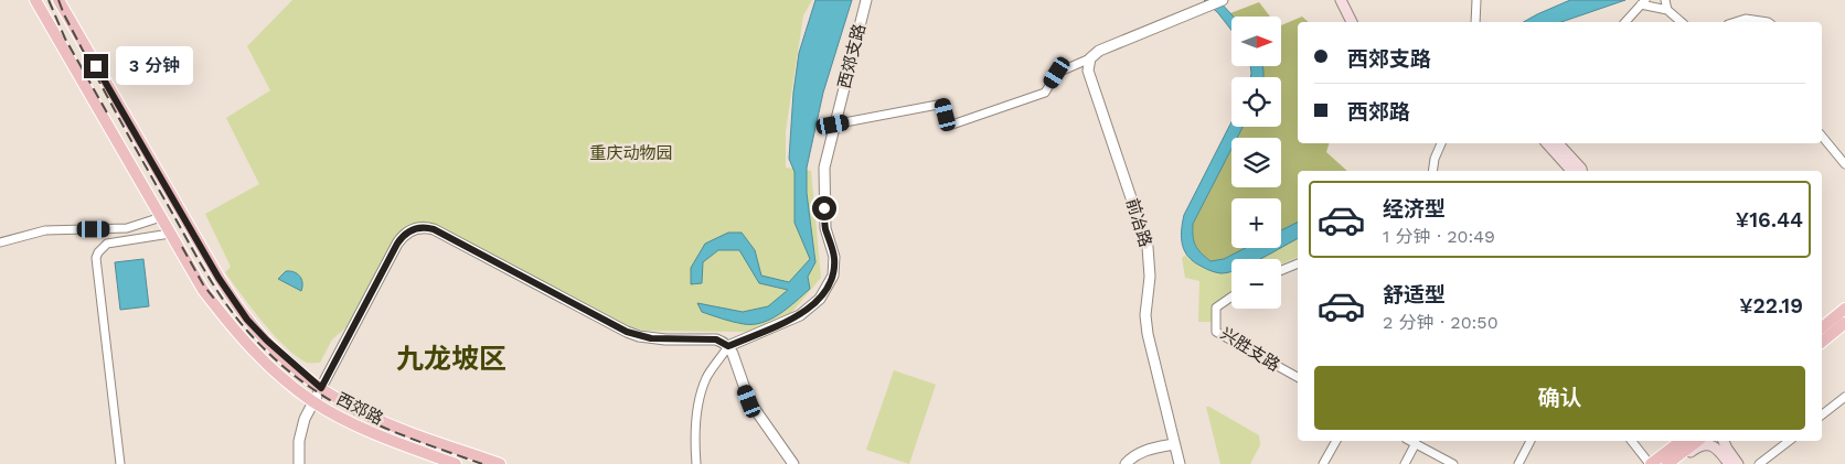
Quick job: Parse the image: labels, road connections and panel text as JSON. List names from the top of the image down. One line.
{"streets":{"main road":["西郊路"],"street":["西郊支路","前冶路","兴胜支路"]},"districts":["九龙坡区"],"parks":["重庆动物园"],"north":"right","page":{"map_buttons":["+","−"],"banner":["西郊支路","西郊路"],"bubble":"3 分钟","list":[{"name":"经济型","note":"1 分钟 · 20:49","value":"¥16.44"},{"name":"舒适型","note":"2 分钟 · 20:50","value":"¥22.19"}],"buttons":"确认"}}
